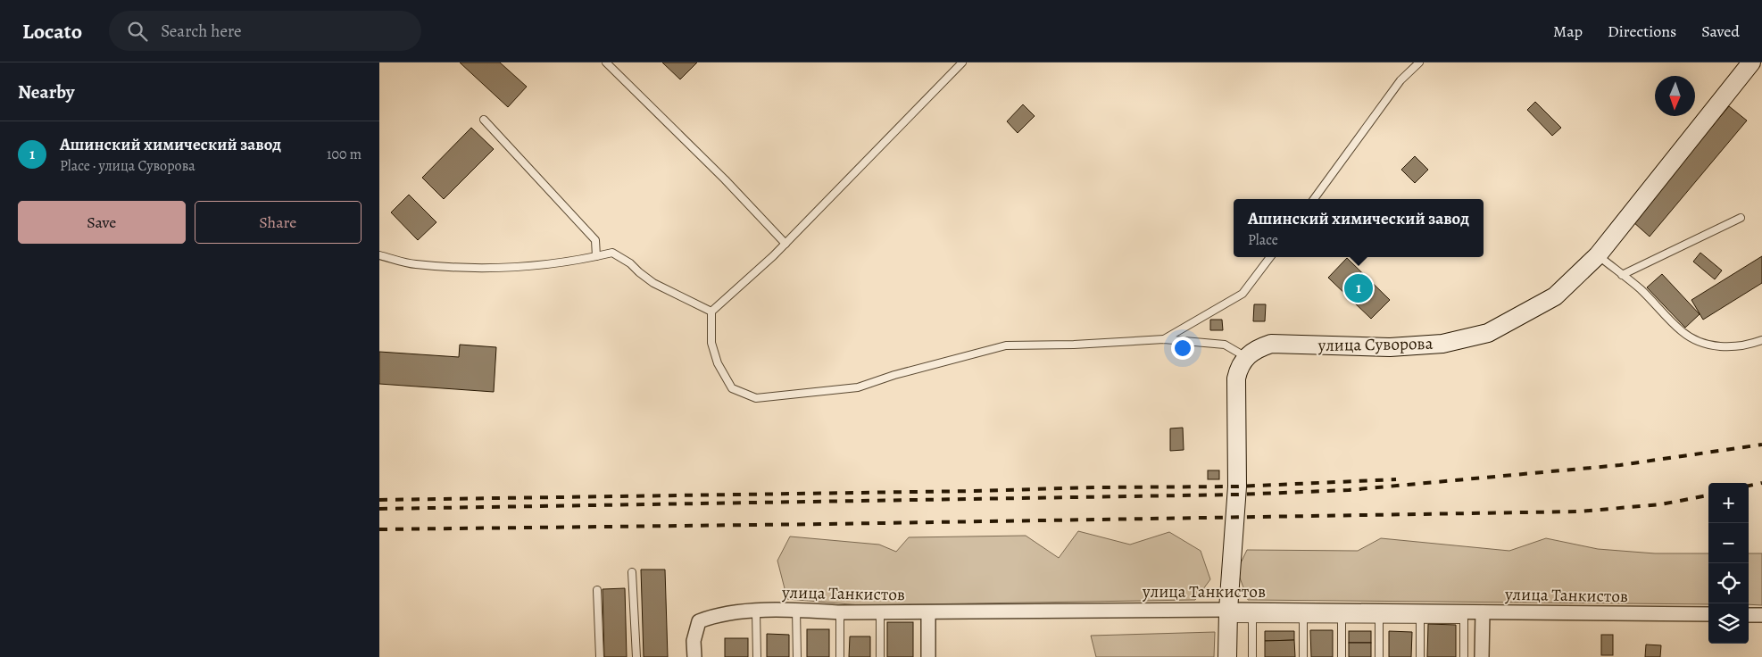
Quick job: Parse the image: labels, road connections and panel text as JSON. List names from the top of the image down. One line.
{"streets":{"street":["улица Суворова","улица Танкистов"]},"north":"bottom","page":{"header":"Locato","search":"Search here","nav":["Map","Directions","Saved"],"heading":"Nearby","list":[{"mark":"1","name":"Ашинский химический завод","note":"Place · улица Суворова","value":"100 m"}],"buttons":["Save","Share"],"popup":["Ашинский химический завод","Place"],"pins":"1","map_buttons":["+","−"]}}
